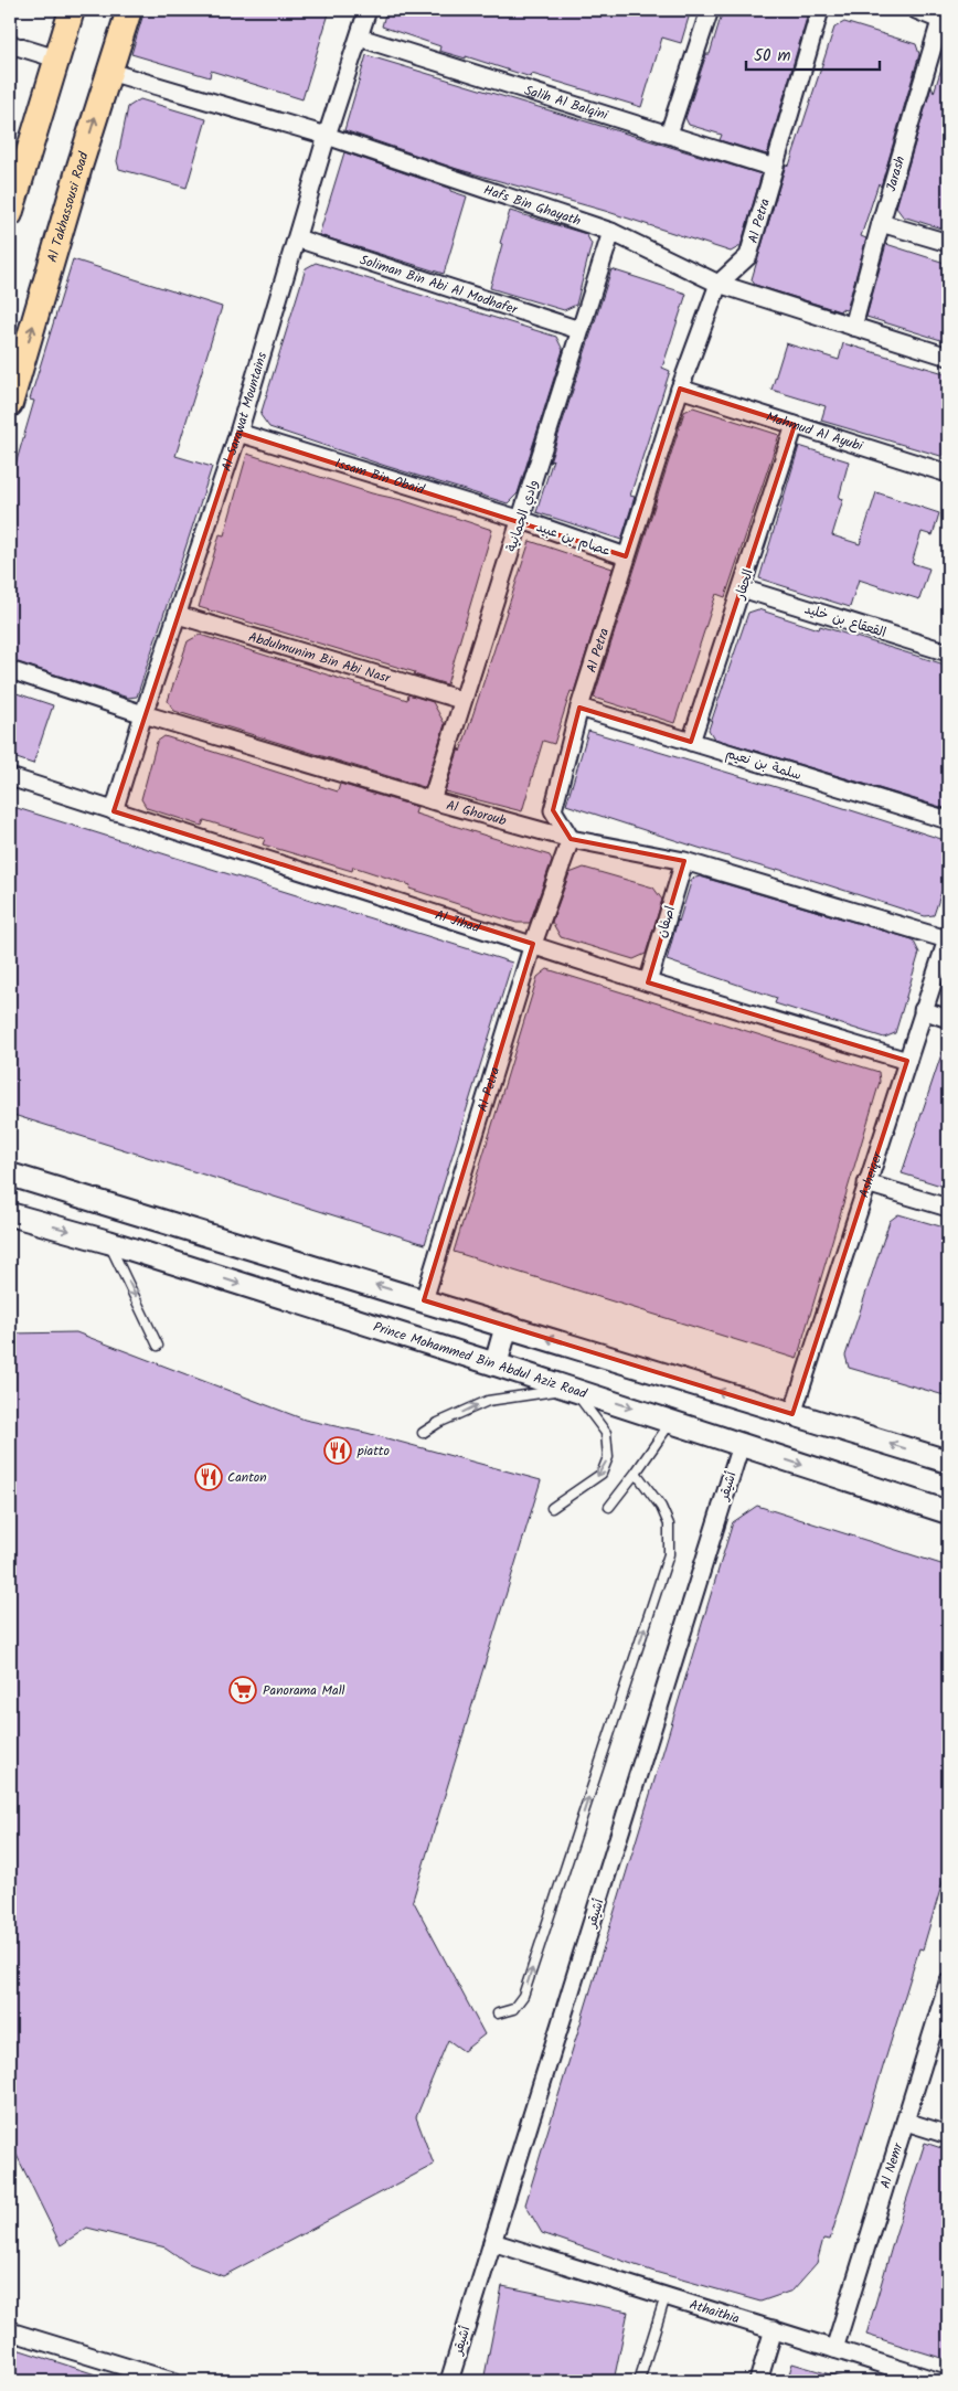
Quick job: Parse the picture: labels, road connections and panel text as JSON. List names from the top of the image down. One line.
{"streets":{"main road":["Al Takhassousi Road","Prince Mohammed Bin Abdul Aziz Road"],"street":["Salih Al Balqini","Jarash","Hafs Bin Ghayath","Al Petra","Soliman Bin Abi Al Modhafer","Al Sarawat Mountains","Mahmud Al Ayubi","Issam Bin Obaid","وادي الجمانية","عصام بن عبيد","الجفار","القعقاع بن خليد","Abdulmunim Bin Abi Nasr","سلمة بن نعيم","Al Ghoroub","Al Jihad","اصفان","Asheiqer","أشيقر","Al Nemr","Athaithia"]},"crossings":[["Salih Al Balqini","Al Petra"],["Salih Al Balqini","Al Sarawat Mountains"],["Jarash","Hafs Bin Ghayath"],["Hafs Bin Ghayath","Al Takhassousi Road"],["Hafs Bin Ghayath","Al Petra"],["Hafs Bin Ghayath","Al Sarawat Mountains"],["Hafs Bin Ghayath","وادي الجمانية"],["Al Petra","Mahmud Al Ayubi"],["Al Petra","عصام بن عبيد"],["Al Petra","سلمة بن نعيم"],["Al Petra","Al Ghoroub"],["Al Petra","Al Jihad"],["Soliman Bin Abi Al Modhafer","Al Sarawat Mountains"],["Soliman Bin Abi Al Modhafer","وادي الجمانية"],["Al Sarawat Mountains","Issam Bin Obaid"],["Al Sarawat Mountains","Abdulmunim Bin Abi Nasr"],["Al Sarawat Mountains","Al Ghoroub"],["Al Sarawat Mountains","Al Jihad"],["Mahmud Al Ayubi","الجفار"],["Issam Bin Obaid","وادي الجمانية"],["Issam Bin Obaid","عصام بن عبيد"],["وادي الجمانية","عصام بن عبيد"],["وادي الجمانية","Abdulmunim Bin Abi Nasr"],["وادي الجمانية","Al Ghoroub"],["الجفار","القعقاع بن خليد"],["الجفار","سلمة بن نعيم"],["Al Ghoroub","اصفان"],["Al Ghoroub","Asheiqer"],["Al Jihad","اصفان"],["Al Jihad","Asheiqer"],["Prince Mohammed Bin Abdul Aziz Road","أشيقر"],["أشيقر","Athaithia"],["Al Nemr","Athaithia"]],"places":{"restaurant":["piatto","Canton"],"supermarket":["Panorama Mall"]},"scale_bar":"50 m"}
